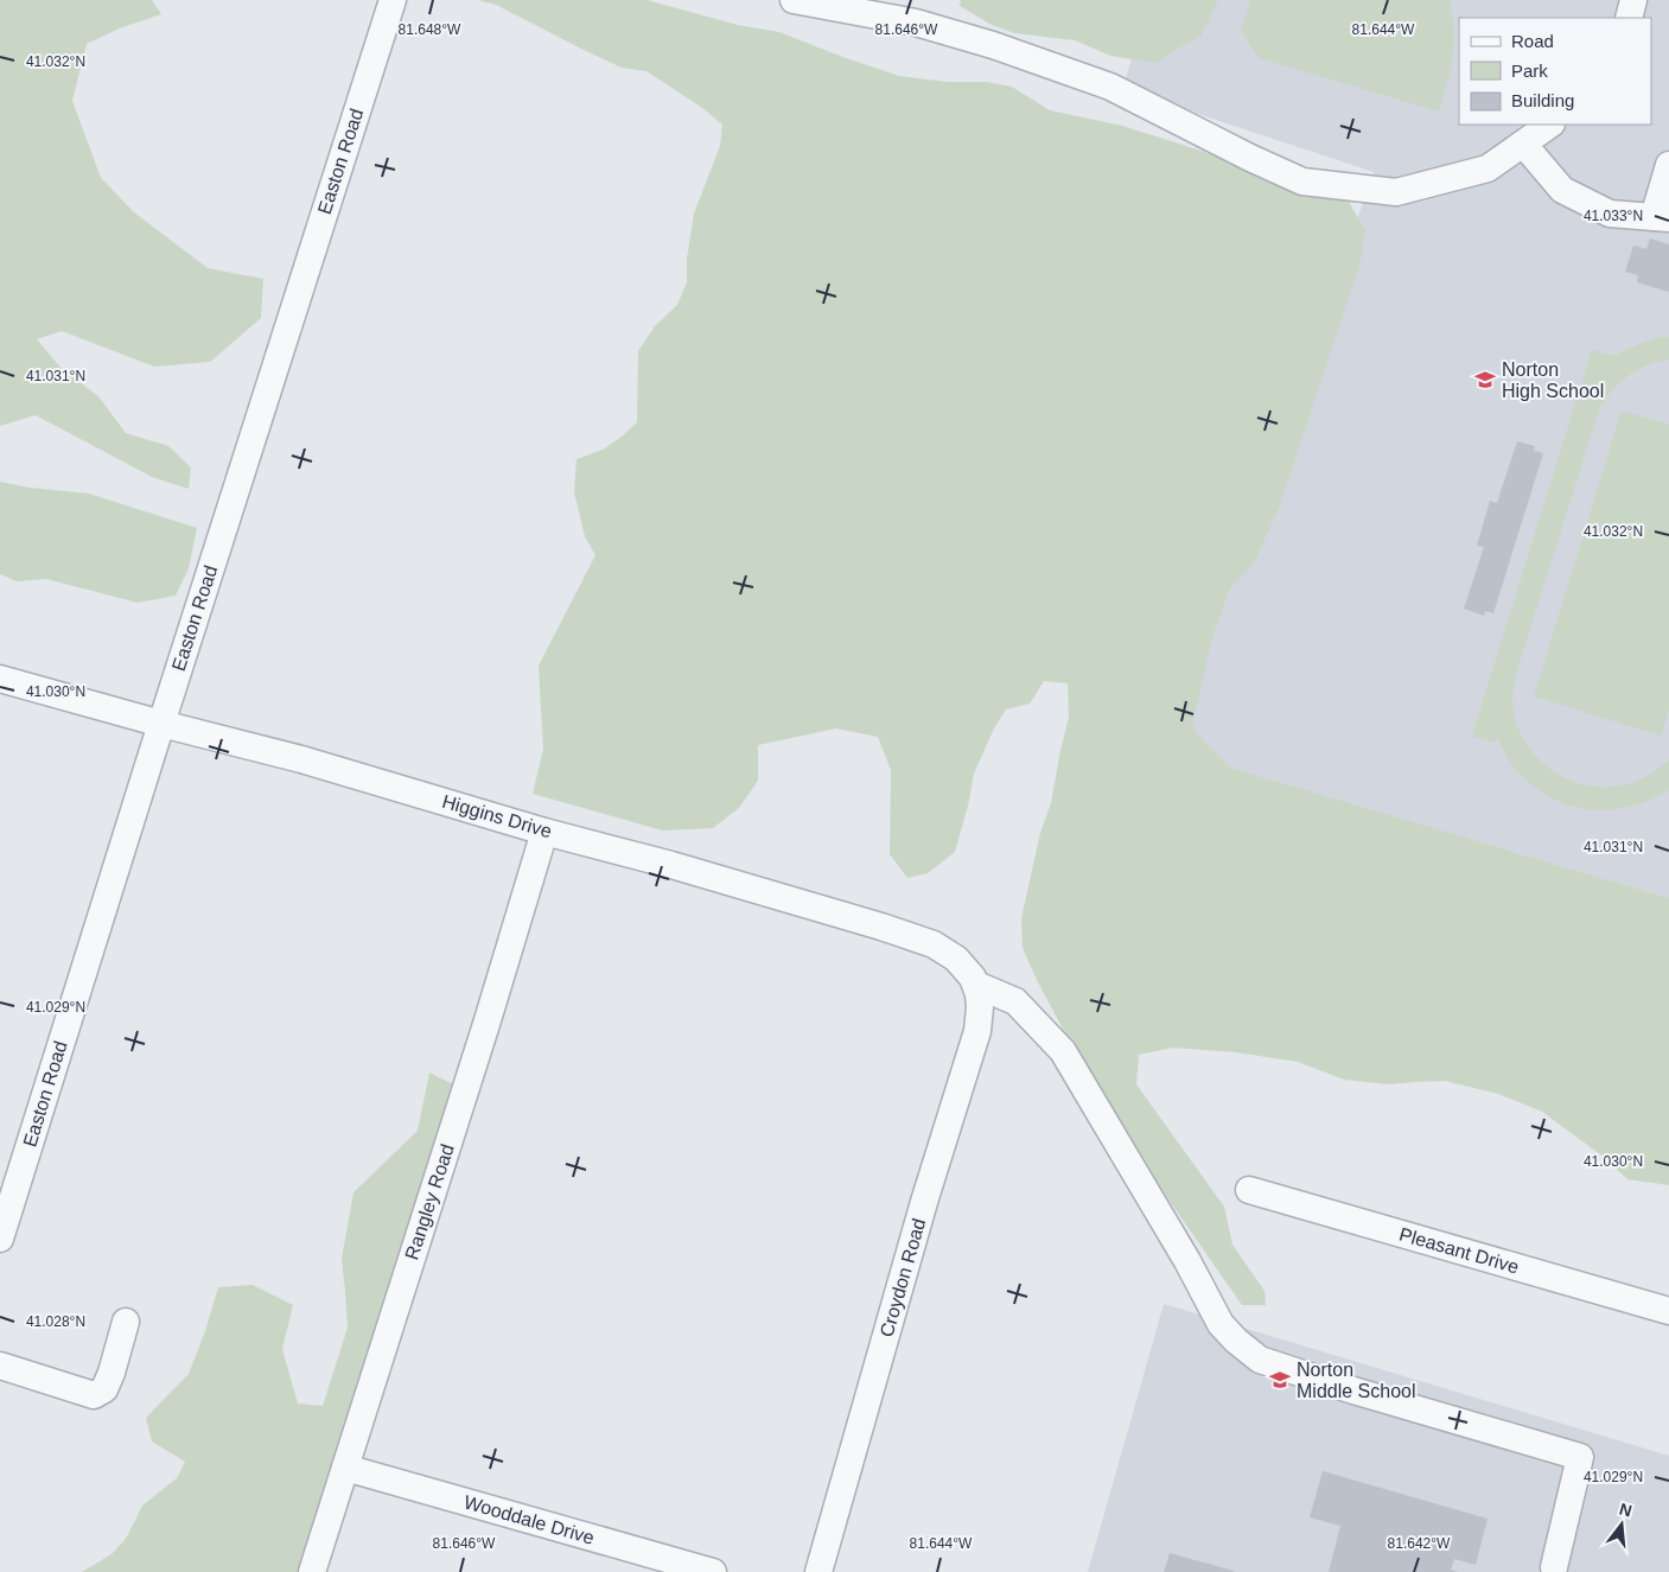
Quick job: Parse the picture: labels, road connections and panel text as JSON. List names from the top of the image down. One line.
{"streets":{"street":["Easton Road","Higgins Drive","Rangley Road","Pleasant Drive","Croydon Road","Wooddale Drive"]},"crossings":[["Easton Road","Higgins Drive"],["Higgins Drive","Rangley Road"],["Higgins Drive","Croydon Road"],["Rangley Road","Wooddale Drive"]],"places":{"school or university":["Norton High School","Norton Middle School"]},"legend":["Road","Park","Building"],"north":"top","coordinates":["81.648°W","81.646°W","81.644°W","41.032°N","41.033°N","41.031°N","41.030°N","41.029°N","41.028°N","81.642°W"]}
